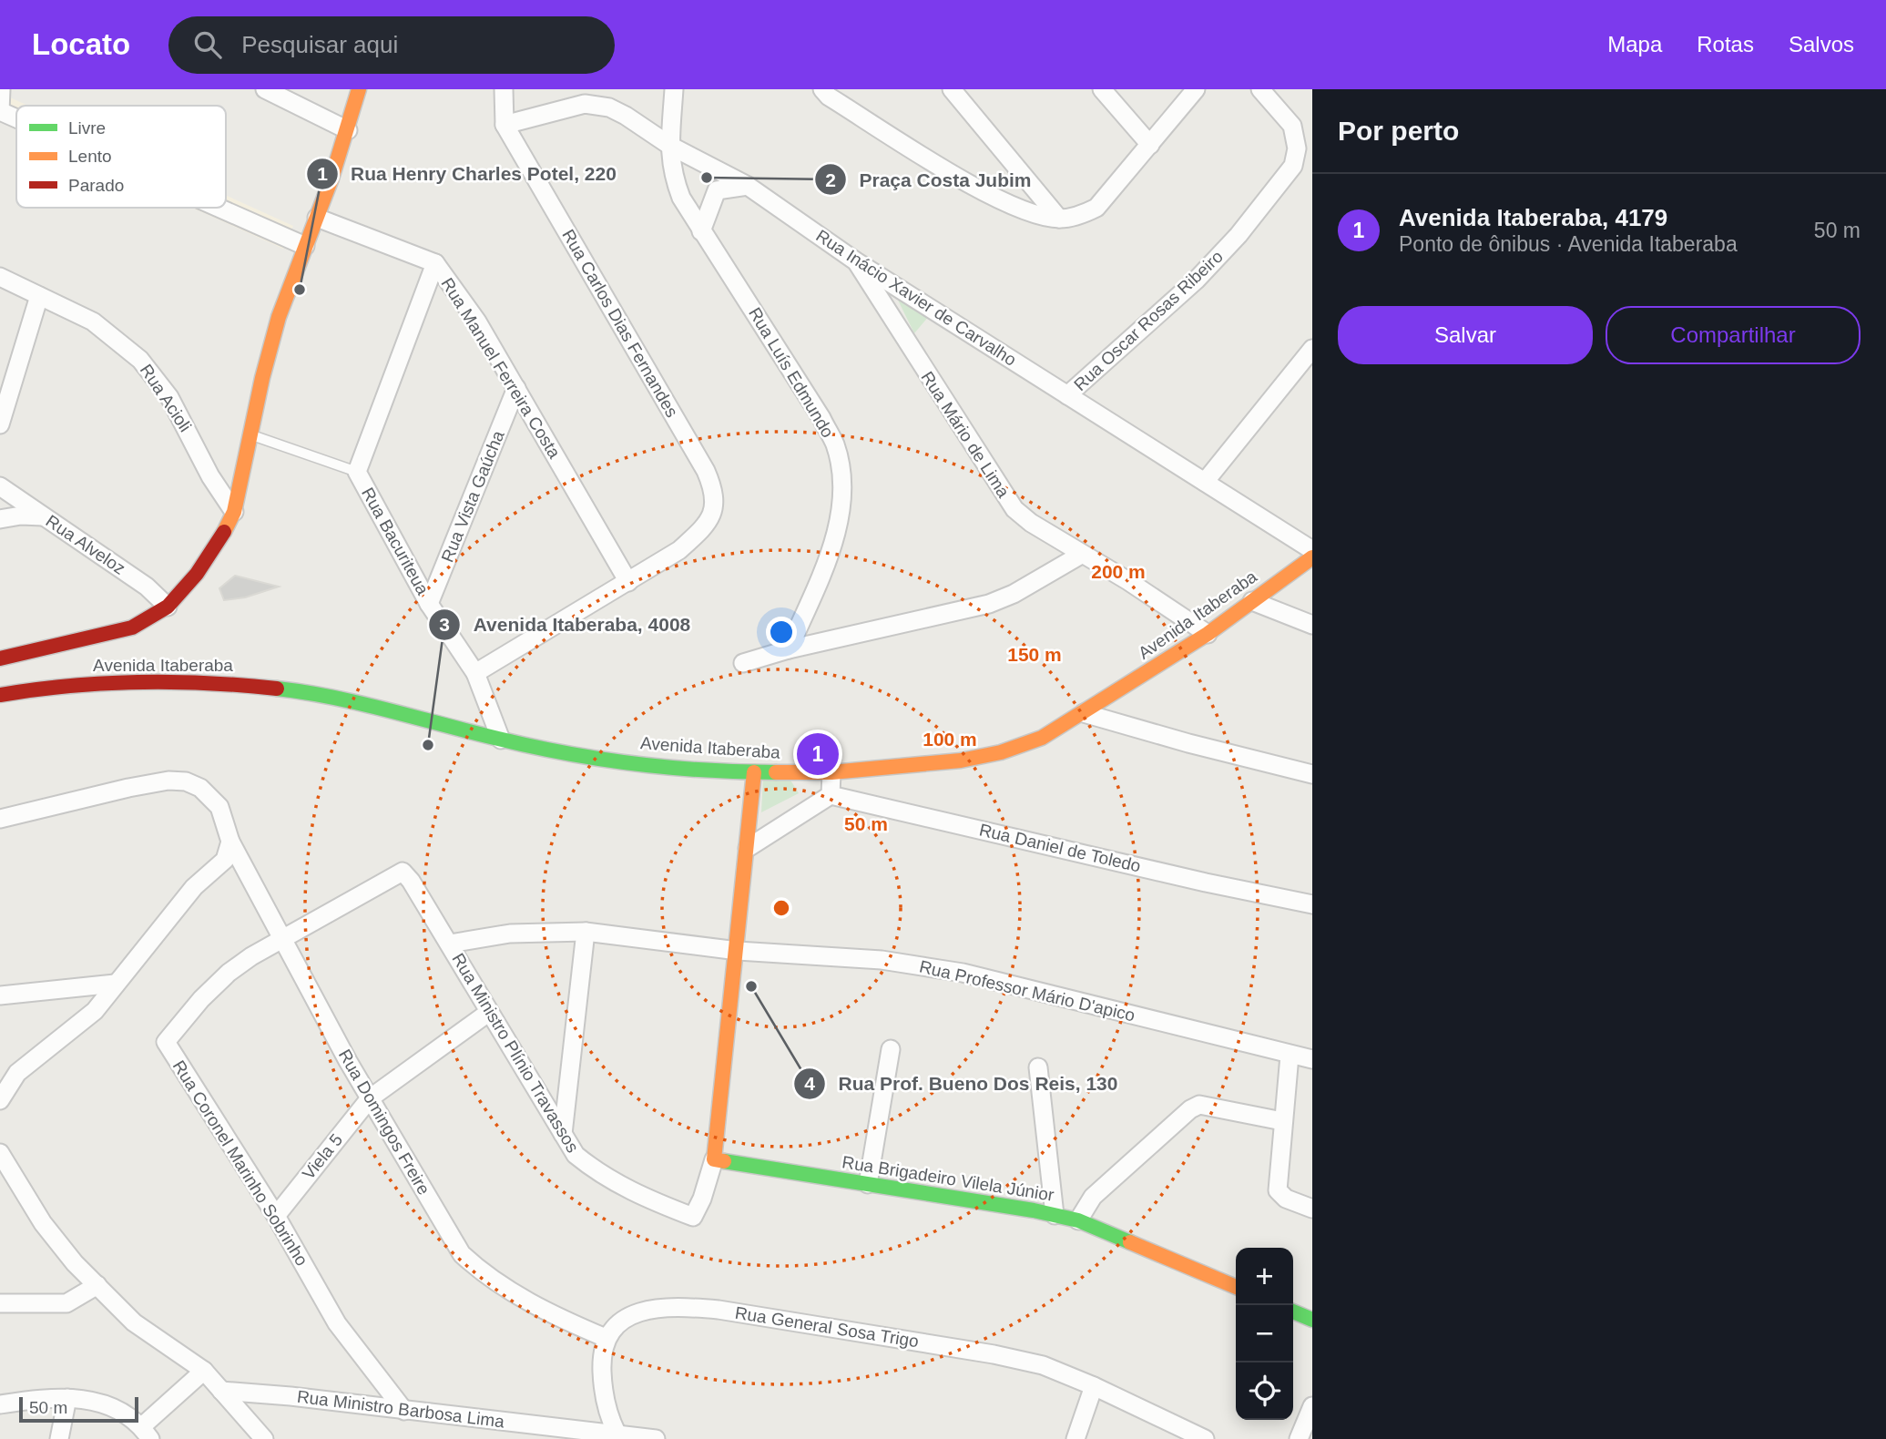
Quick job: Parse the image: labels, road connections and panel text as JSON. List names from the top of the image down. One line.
{"streets":{"street":["Rua Inácio Xavier de Carvalho","Rua Oscar Rosas Ribeiro","Rua Carlos Dias Fernandes","Rua Manuel Ferreira Costa","Rua Luís Edmundo","Rua Acioli","Rua Mário de Lima","Rua Vista Gaúcha","Rua Bacuriteua","Rua Alveloz","Avenida Itaberaba","Rua Daniel de Toledo","Rua Professor Mário D'apico","Rua Ministro Plínio Travassos","Rua Domingos Freire","Viela 5","Rua Coronel Marinho Sobrinho","Rua Brigadeiro Vilela Júnior","Rua General Sosa Trigo","Rua Ministro Barbosa Lima"]},"crossings":[["Rua Inácio Xavier de Carvalho","Rua Oscar Rosas Ribeiro"],["Rua Inácio Xavier de Carvalho","Rua Carlos Dias Fernandes"],["Rua Inácio Xavier de Carvalho","Rua Luís Edmundo"],["Rua Inácio Xavier de Carvalho","Rua Mário de Lima"],["Rua Carlos Dias Fernandes","Rua Manuel Ferreira Costa"],["Rua Carlos Dias Fernandes","Rua Bacuriteua"],["Rua Manuel Ferreira Costa","Rua Vista Gaúcha"],["Rua Manuel Ferreira Costa","Rua Bacuriteua"],["Rua Mário de Lima","Avenida Itaberaba"],["Rua Vista Gaúcha","Rua Bacuriteua"],["Rua Bacuriteua","Avenida Itaberaba"],["Rua Professor Mário D'apico","Rua Ministro Plínio Travassos"],["Rua Ministro Plínio Travassos","Rua Domingos Freire"],["Rua Ministro Plínio Travassos","Viela 5"],["Rua Ministro Plínio Travassos","Rua Coronel Marinho Sobrinho"],["Rua Ministro Plínio Travassos","Rua Brigadeiro Vilela Júnior"],["Rua Domingos Freire","Viela 5"],["Rua Domingos Freire","Rua Coronel Marinho Sobrinho"],["Rua Domingos Freire","Rua General Sosa Trigo"],["Viela 5","Rua Coronel Marinho Sobrinho"],["Rua Coronel Marinho Sobrinho","Rua Ministro Barbosa Lima"]],"places":["Praça Costa Jubim","Rua Henry Charles Potel, 220","Avenida Itaberaba, 4008","Rua Prof. Bueno Dos Reis, 130"],"legend":["Livre","Lento","Parado"],"scale_bar":"50 m","page":{"header":"Locato","search":"Pesquisar aqui","nav":["Mapa","Rotas","Salvos"],"heading":"Por perto","list":[{"mark":"1","name":"Avenida Itaberaba, 4179","note":"Ponto de ônibus · Avenida Itaberaba","value":"50 m"}],"buttons":["Salvar","Compartilhar"],"pins":"1","map_buttons":["+","−"],"scale":"50 m"},"rings":["200 m","150 m","100 m","50 m"]}
